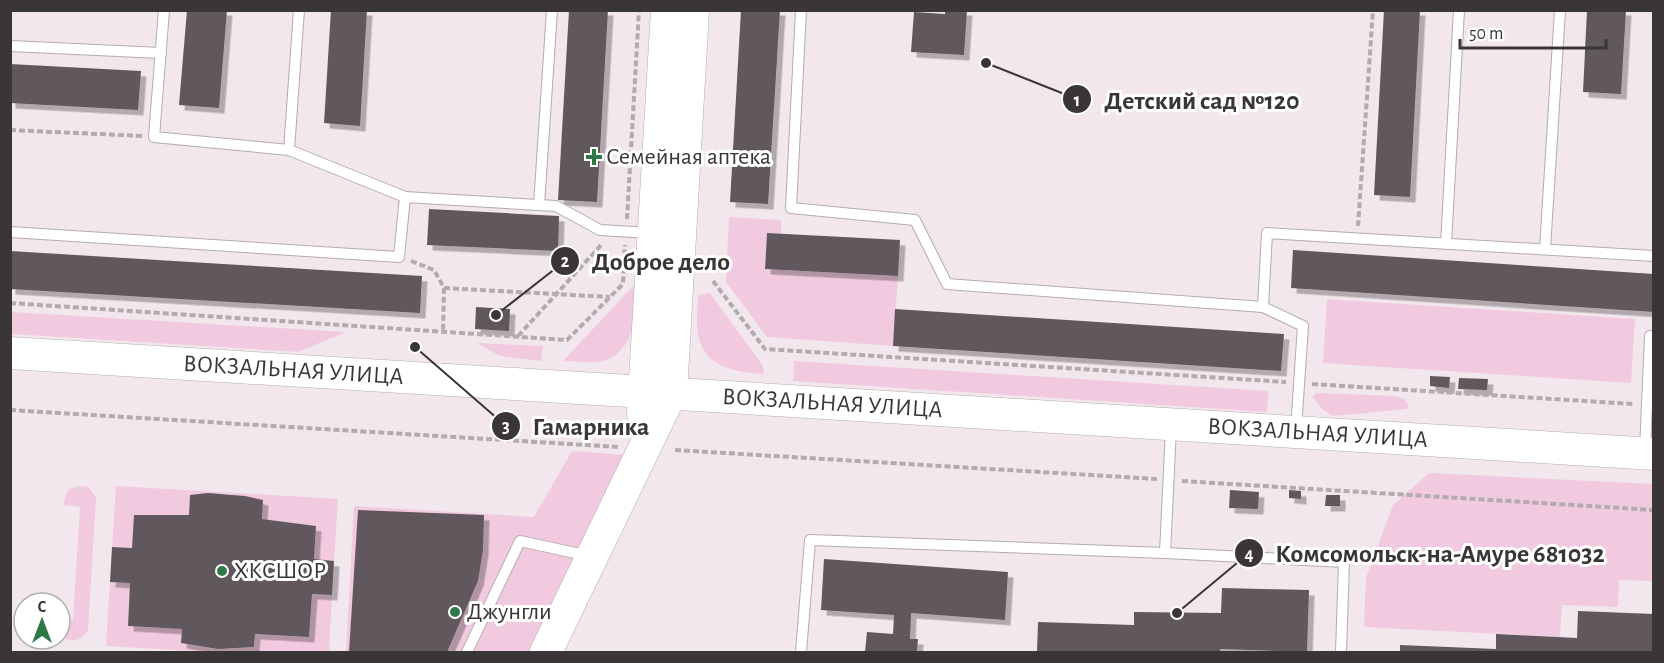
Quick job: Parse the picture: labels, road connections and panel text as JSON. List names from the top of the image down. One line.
{"streets":{"main road":["ВОКЗАЛЬНАЯ УЛИЦА"]},"places":{"other":["Детский сад №120","Доброе дело","Гамарника","ХКСШОР","Джунгли","Комсомольск-на-Амуре 681032"],"health":["Семейная аптека"]},"scale_bar":"50 m","north":"top"}
